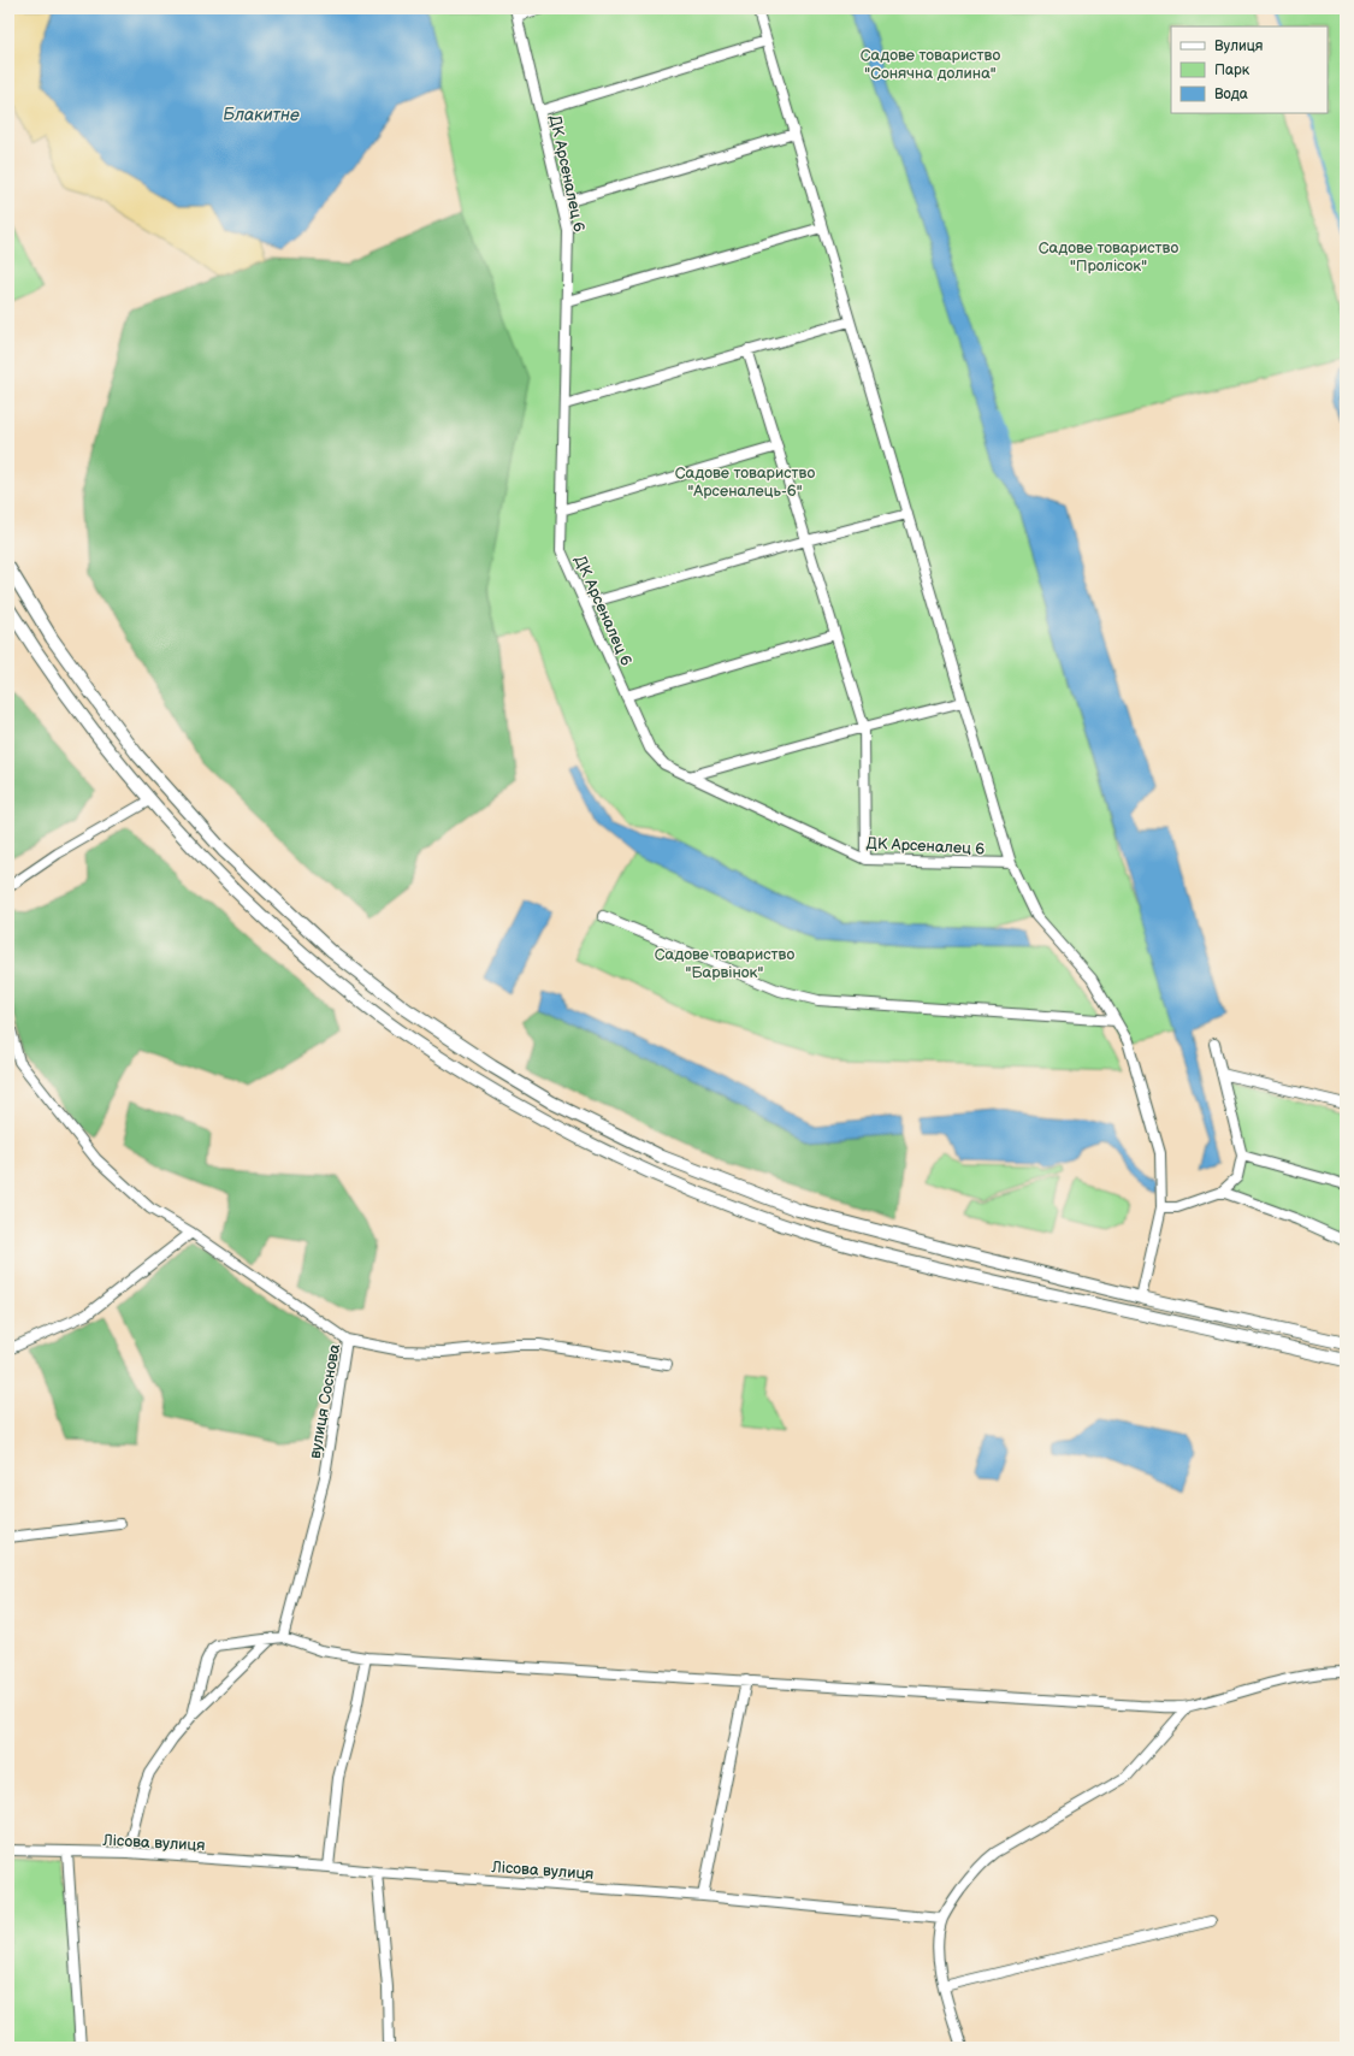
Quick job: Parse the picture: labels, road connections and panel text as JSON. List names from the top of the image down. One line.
{"streets":{"street":["ДК Арсеналец 6","вулиця Соснова","Лісова вулиця"]},"water":["Блакитне"],"parks":["Садове товариство \"Сонячна долина\"","Садове товариство \"Пролісок\"","Садове товариство \"Арсеналець-6\"","Садове товариство \"Барвінок\""],"legend":["Вулиця","Парк","Вода"]}
